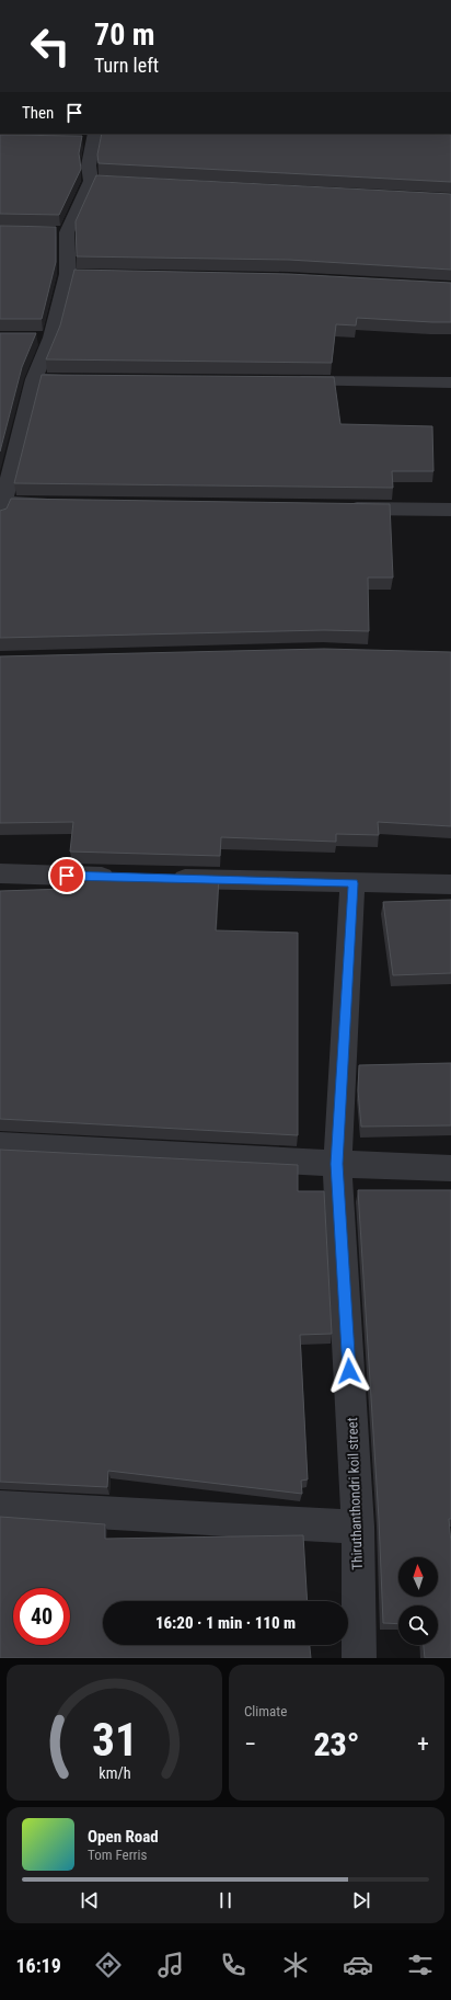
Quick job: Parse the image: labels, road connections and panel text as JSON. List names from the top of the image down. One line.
{"streets":{"street":["Thiruthanthondri koil street"]},"north":"top","page":{"turn":["70 m","Turn left"],"then":"Then","limit":"40","trip":"16:20 · 1 min · 110 m","tile":"Climate","heat":["−","23°","+"],"song":["Open Road","Tom Ferris"],"tabs":"16:19","gauge":["31","km/h"]}}
